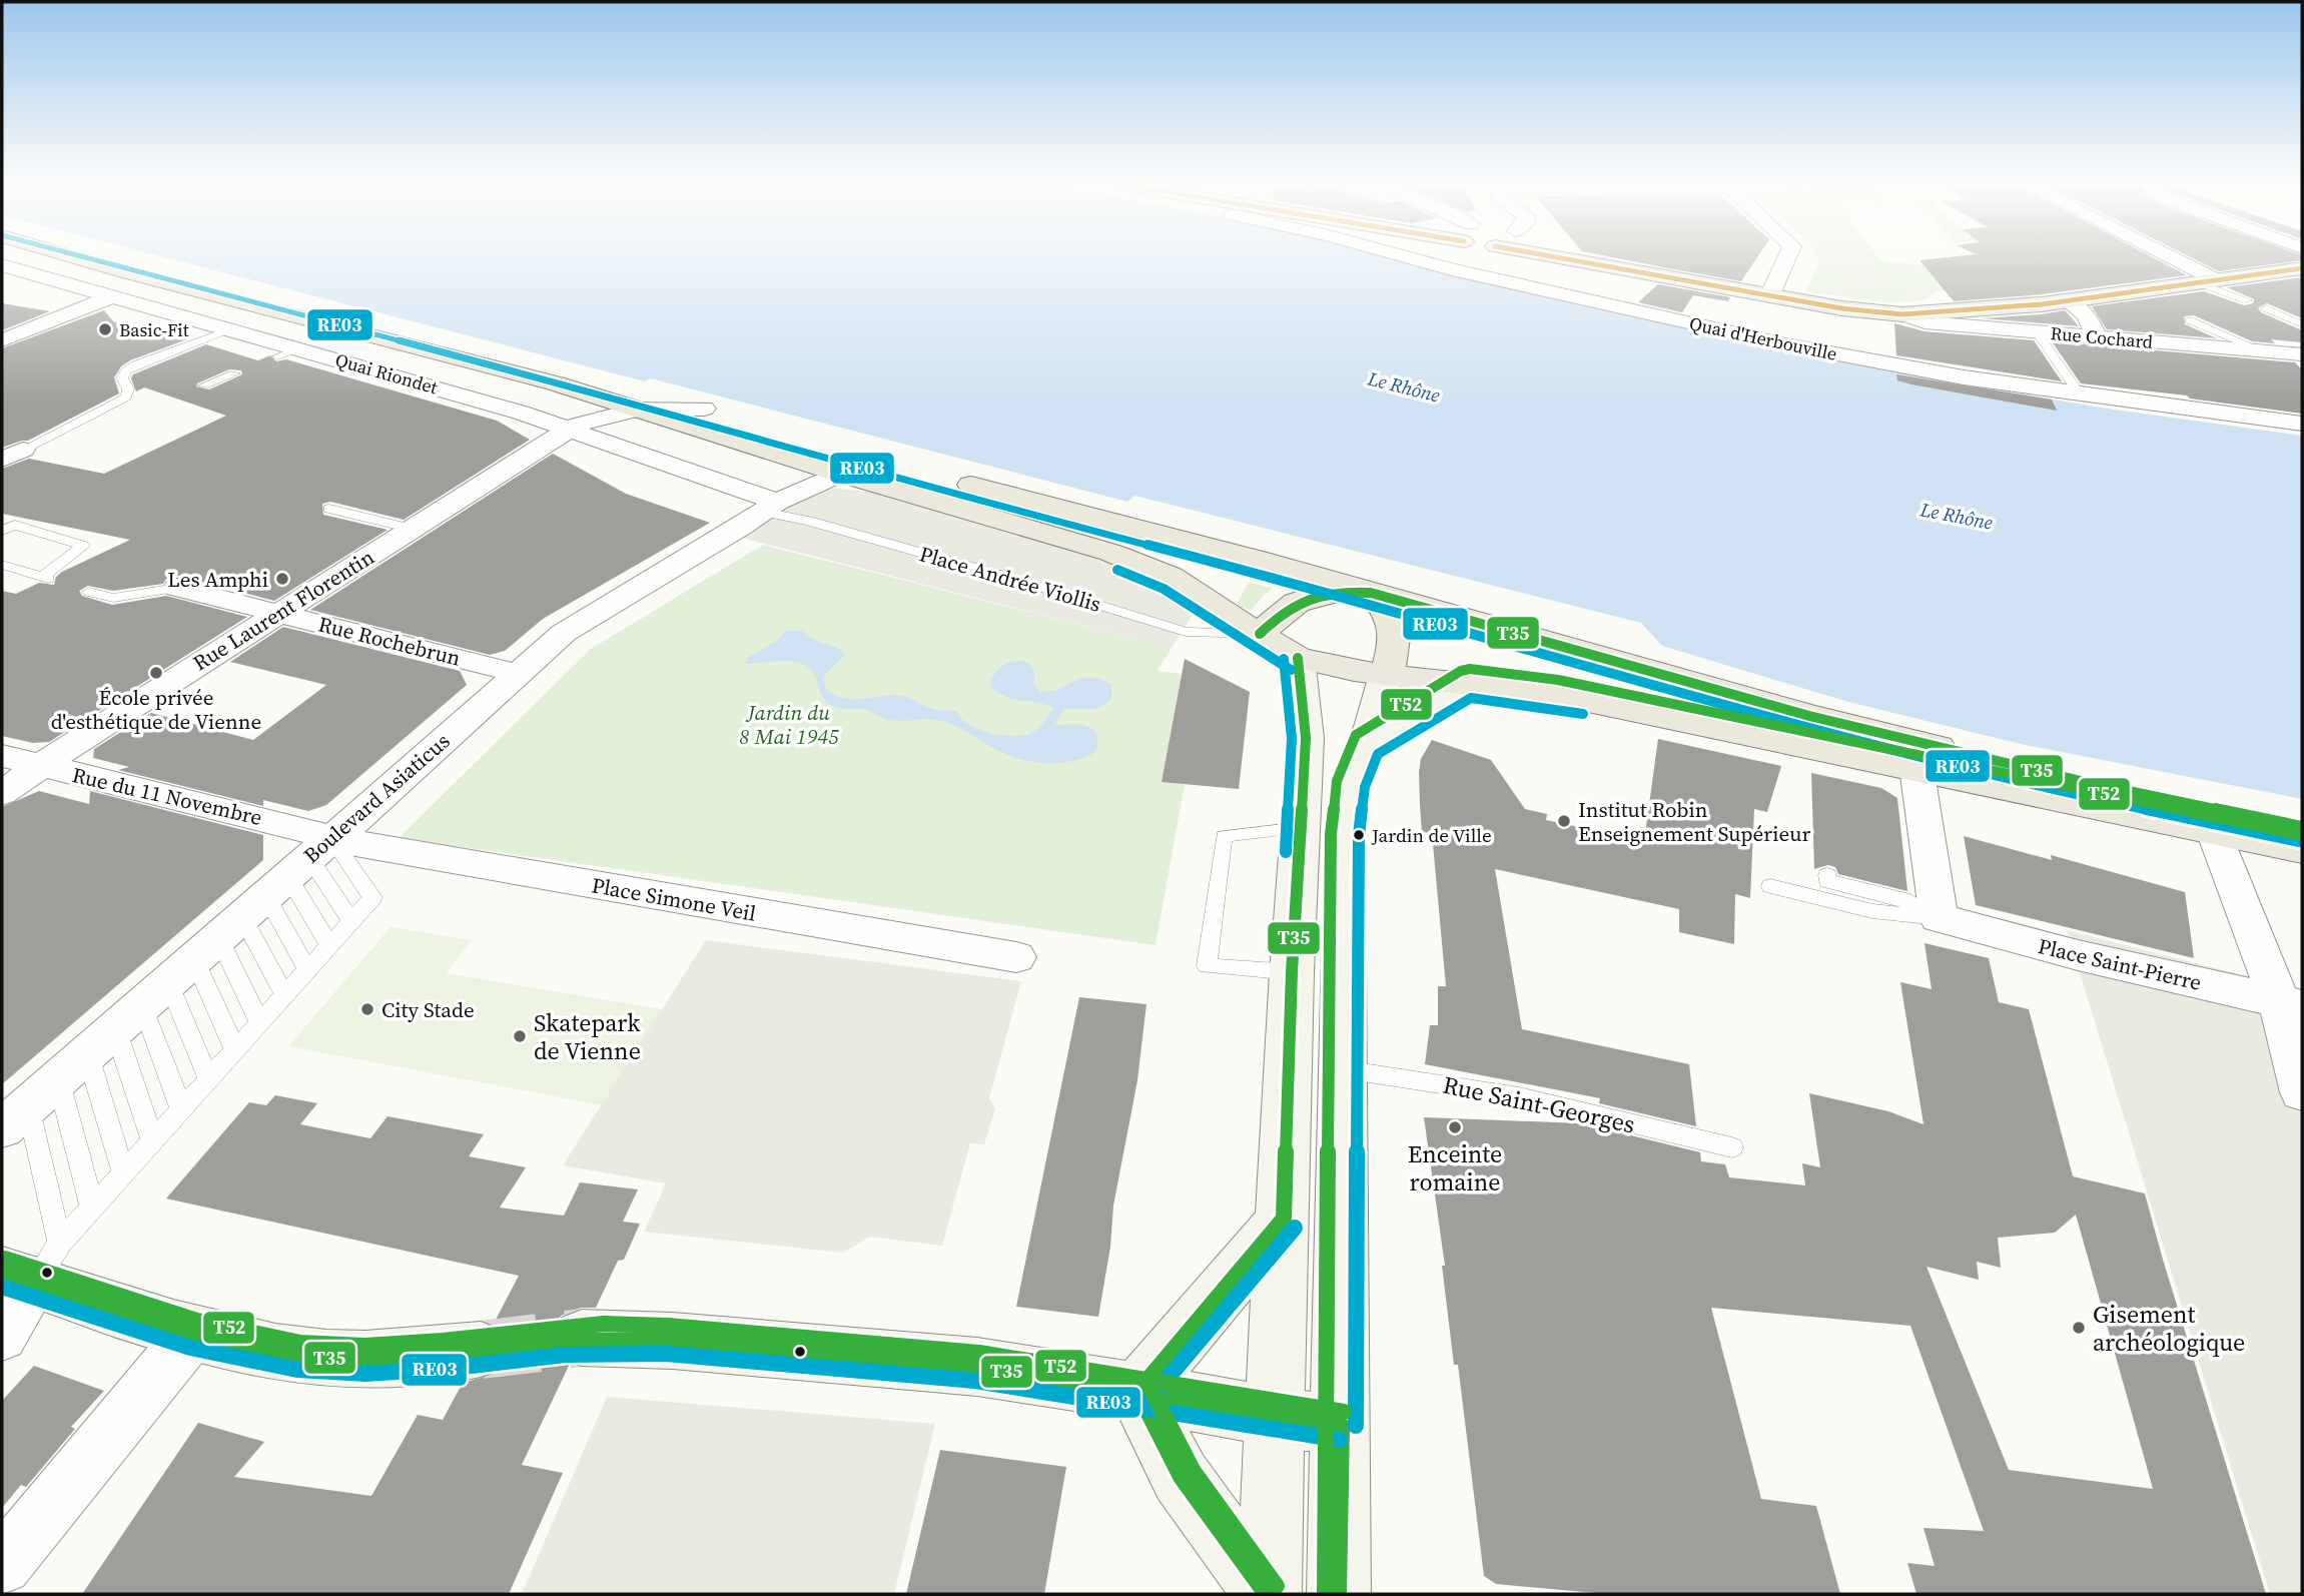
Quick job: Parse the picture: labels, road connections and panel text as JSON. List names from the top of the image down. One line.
{"streets":{"street":["Rue Cochard","Quai d'Herbouville","Quai Riondet","Rue Laurent Florentin","Rue Rochebrun","Rue du 11 Novembre","Boulevard Asiaticus","Place Simone Veil","Place Saint-Pierre"],"lane":["Place Andrée Viollis","Rue Saint-Georges"]},"crossings":[["Quai Riondet","Place Andrée Viollis"],["Quai Riondet","Rue Laurent Florentin"],["Quai Riondet","Boulevard Asiaticus"],["Place Andrée Viollis","Boulevard Asiaticus"],["Rue Laurent Florentin","Rue Rochebrun"],["Rue Laurent Florentin","Rue du 11 Novembre"],["Rue Rochebrun","Boulevard Asiaticus"],["Rue du 11 Novembre","Boulevard Asiaticus"],["Rue du 11 Novembre","Place Simone Veil"],["Boulevard Asiaticus","Place Simone Veil"]],"water":["Le Rhône"],"parks":["Jardin du 8 Mai 1945"],"places":["Basic-Fit","Les Amphi","École privée d'esthétique de Vienne","Institut Robin Enseignement Supérieur","Jardin de Ville","City Stade","Skatepark de Vienne","Enceinte romaine","Gisement archéologique"],"lines":["transit line RE03","transit line T35","transit line T52"]}
